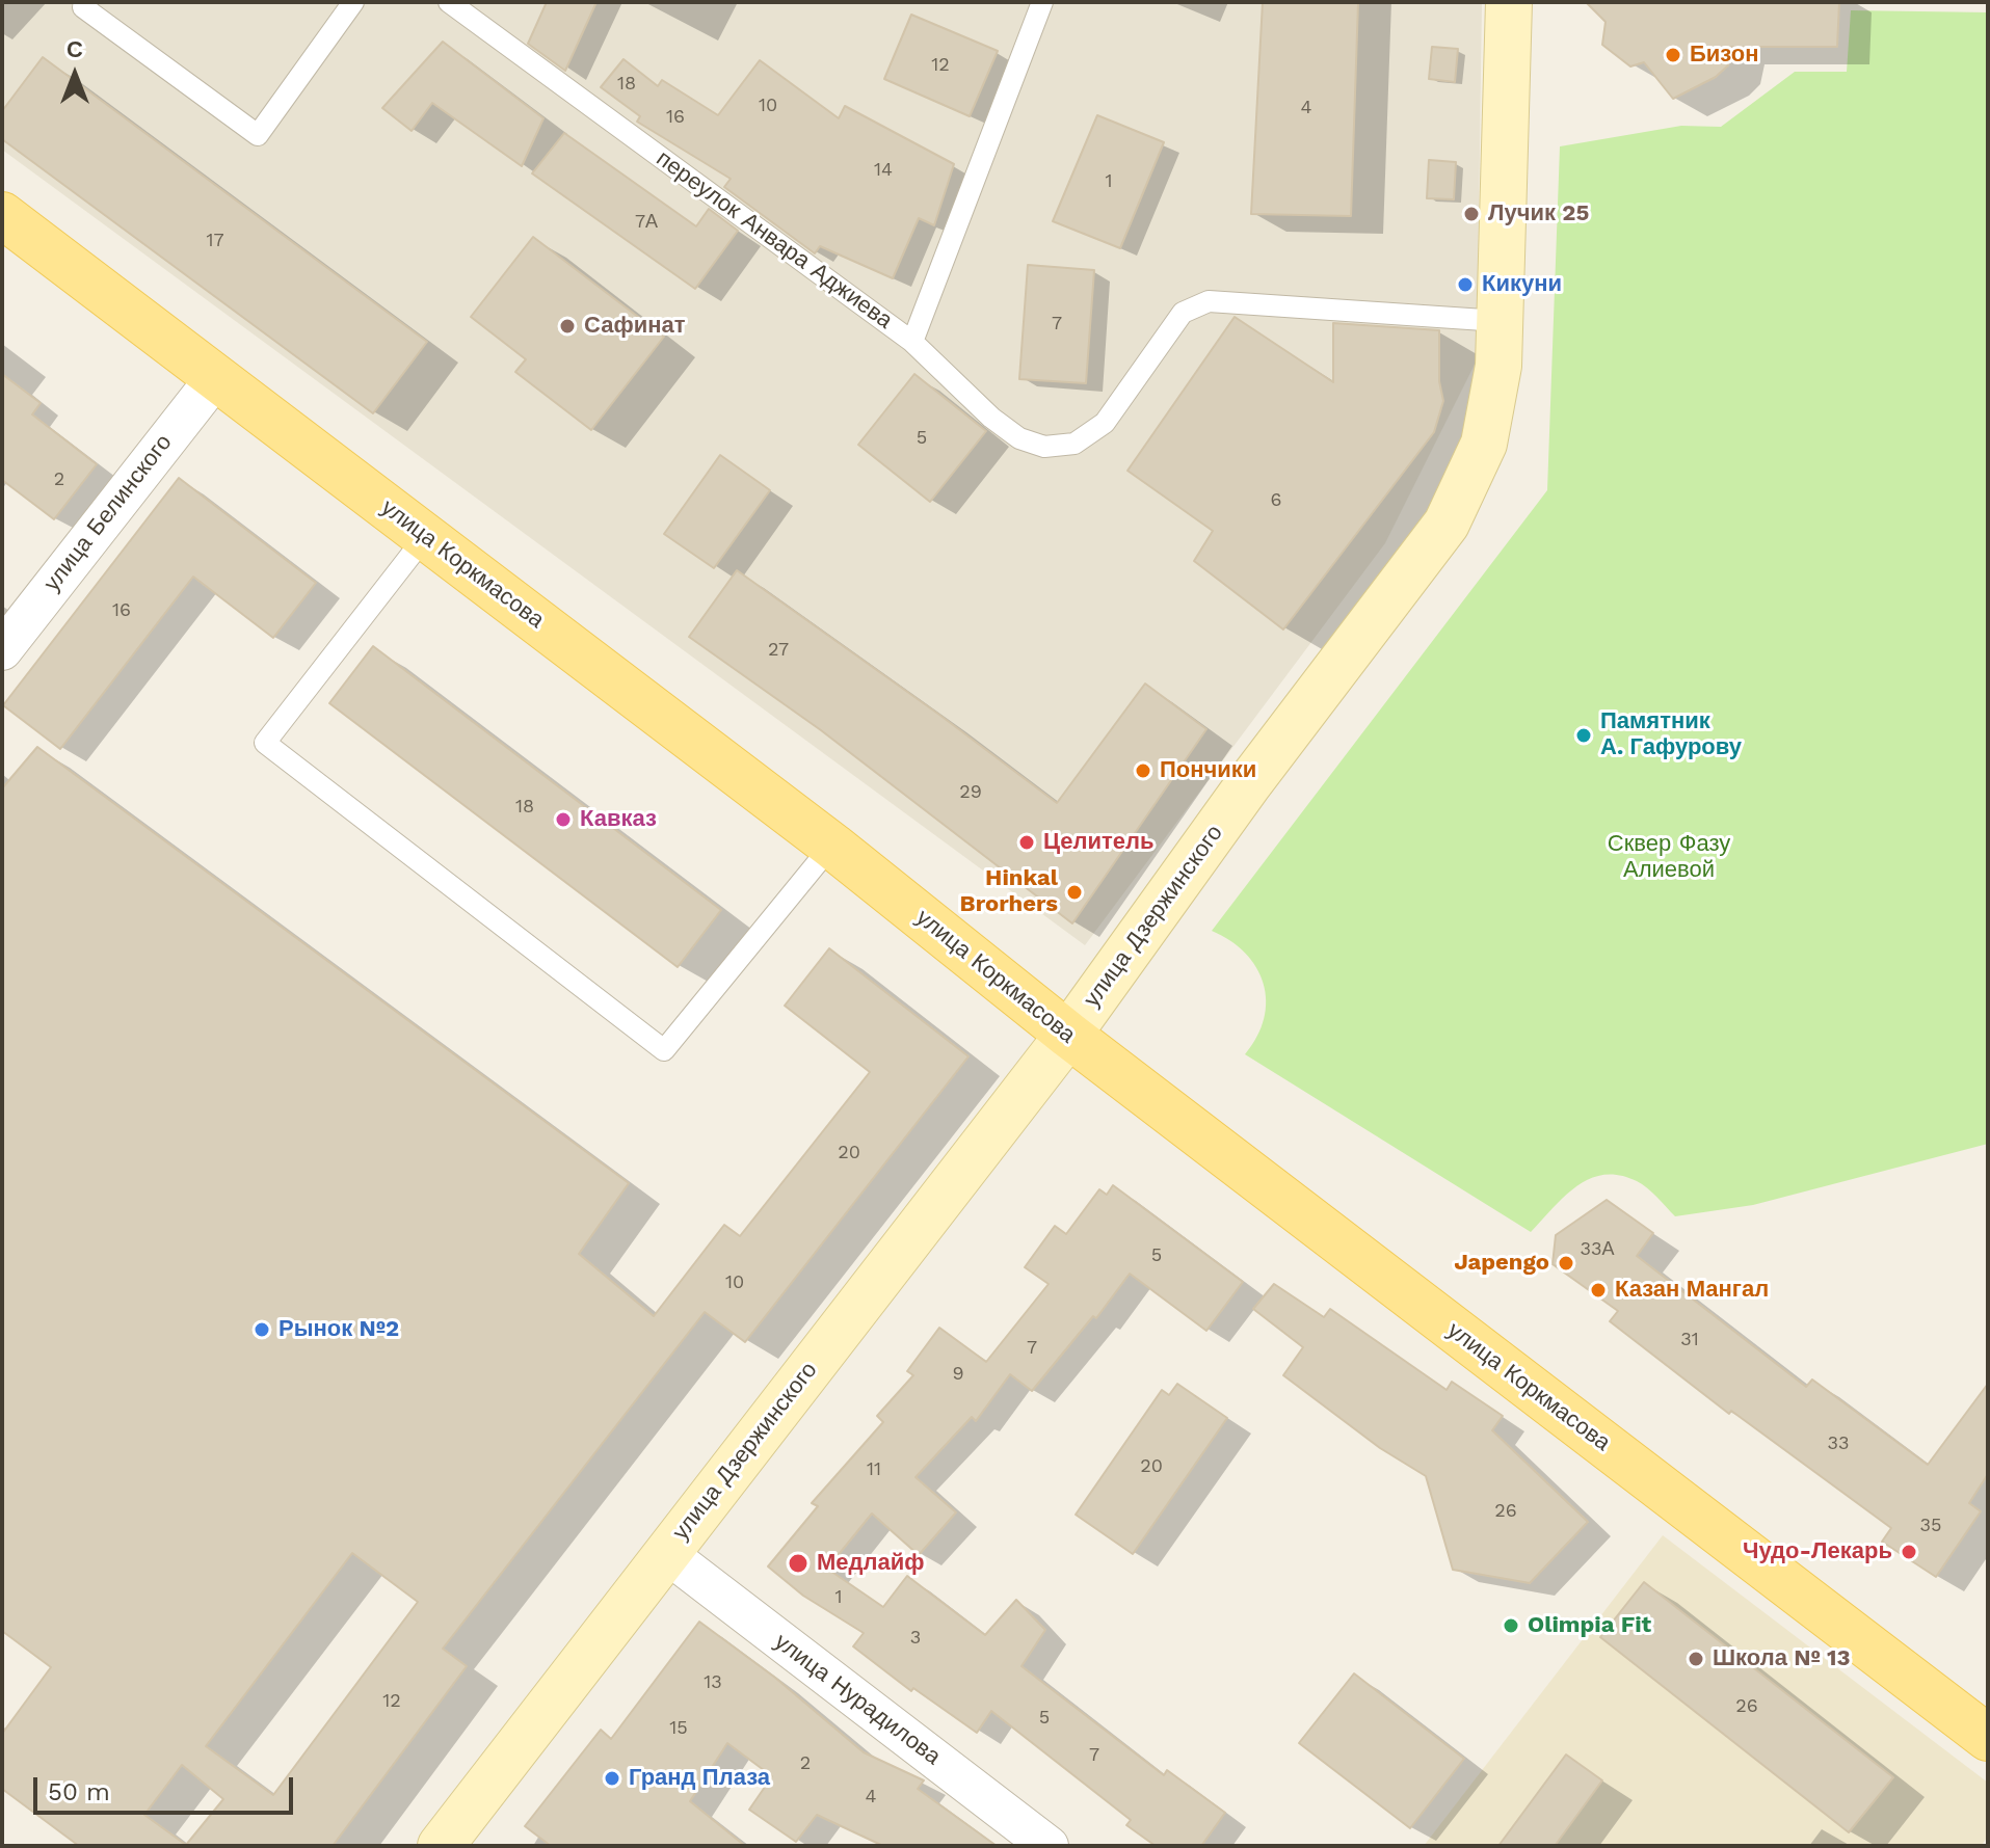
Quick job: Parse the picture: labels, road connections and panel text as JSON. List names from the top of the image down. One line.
{"streets":{"main road":["улица Коркмасова"],"street":["улица Белинского","улица Дзержинского","улица Нурадилова"],"lane":["переулок Анвара Аджиева"]},"crossings":[["улица Белинского","улица Коркмасова"],["улица Коркмасова","улица Дзержинского"],["улица Дзержинского","улица Нурадилова"]],"parks":["Сквер Фазу Алиевой"],"places":["Бизон","Лучик 25","Кикуни","Сафинат","Памятник А. Гафурову","Пончики","Кавказ","Целитель","Hinkal Brorhers","Japengo","Казан Мангал","Рынок №2","Чудо-Лекарь","Медлайф","Olimpia Fit","Школа № 13","Гранд Плаза"],"house_numbers":["12","18","10","4","16","14","1","7А","17","7","5","2","6","16","27","29","18","20","33А","5","10","31","7","9","33","20","11","26","35","1","3","13","12","26","5","15","7","2","4"],"scale_bar":"50 m","north":"top"}
